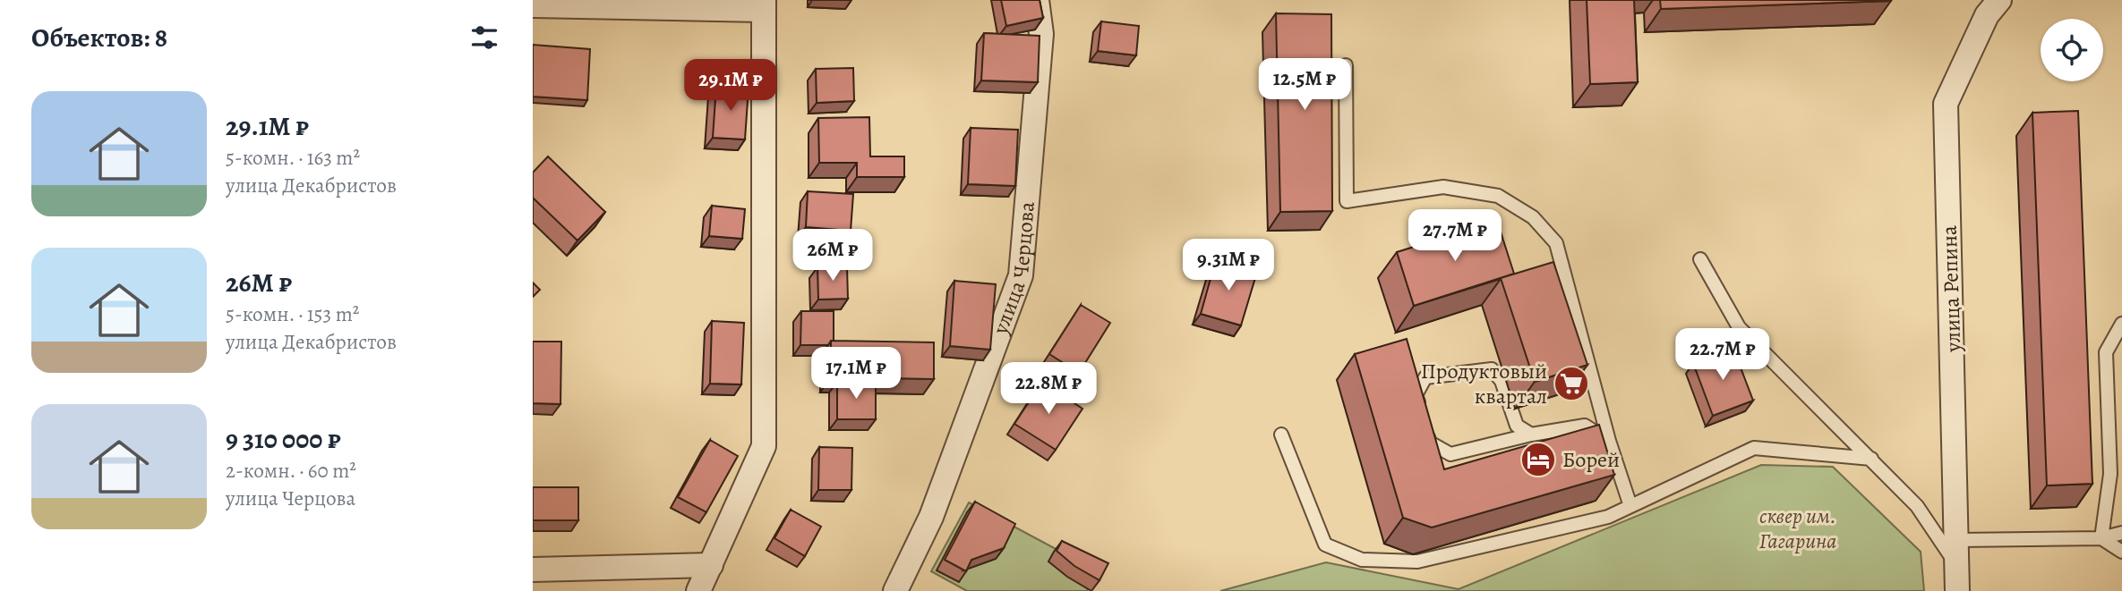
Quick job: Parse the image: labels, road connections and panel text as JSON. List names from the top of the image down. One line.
{"streets":{"street":["улица Черцова","улица Репина"]},"parks":["сквер им. Гагарина"],"places":{"supermarket":["Продуктовый квартал"],"hotel":["Борей"]},"page":{"heading":"Объектов: 8","price":["12.5M ₽","29.1M ₽","27.7M ₽","26M ₽","9.31M ₽","22.7M ₽","17.1M ₽","22.8M ₽"],"list":[{"name":"29.1M ₽","note":"5-комн. · 163 m² · улица Декабристов"},{"name":"26M ₽","note":"5-комн. · 153 m² · улица Декабристов"},{"name":"9 310 000 ₽","note":"2-комн. · 60 m² · улица Черцова"}]}}
